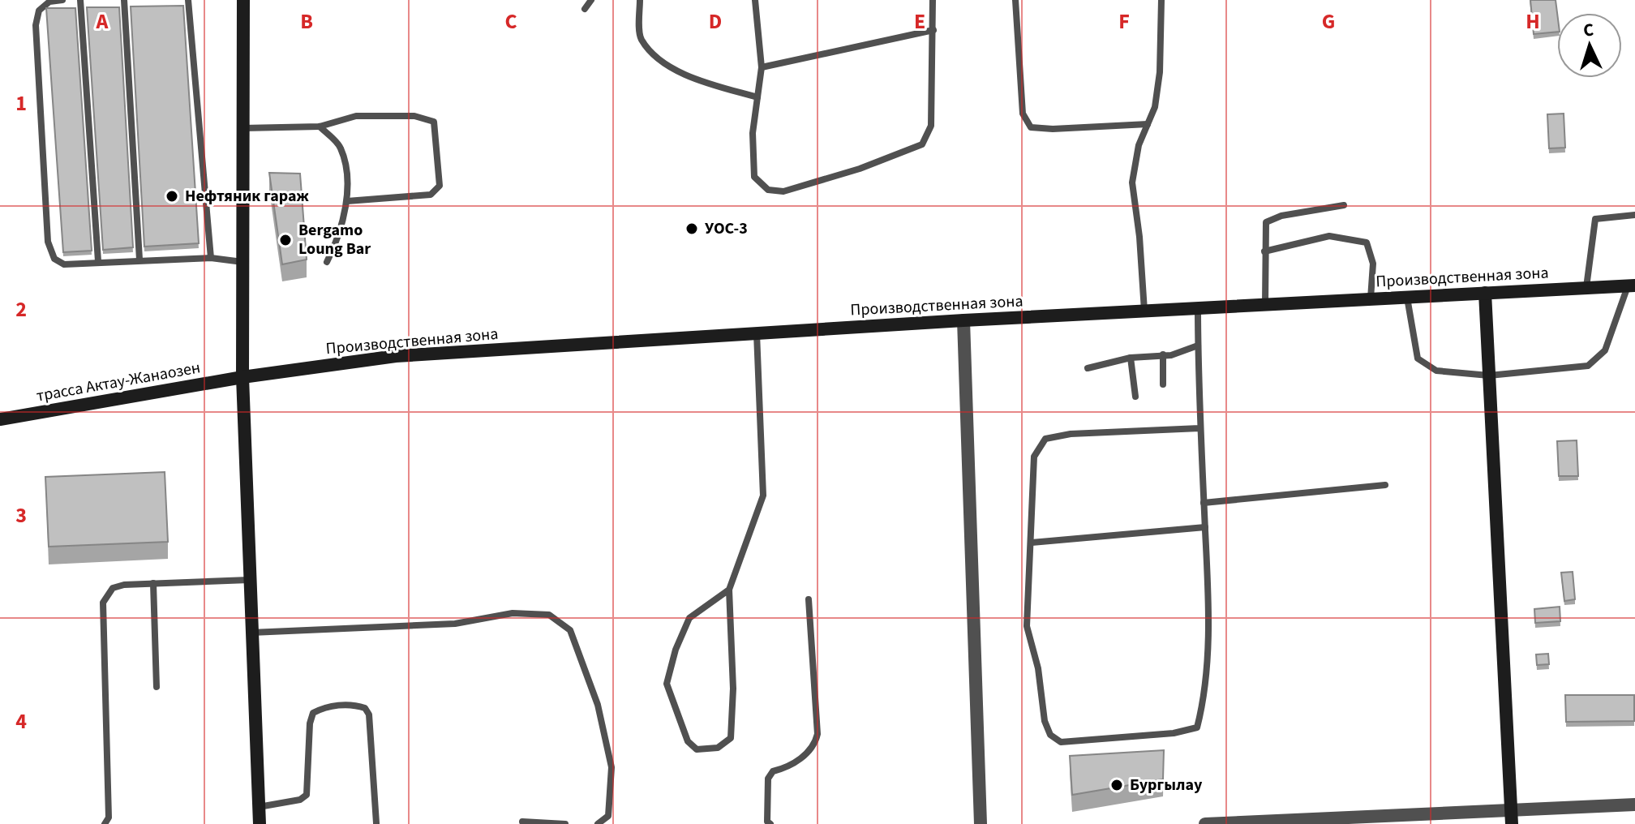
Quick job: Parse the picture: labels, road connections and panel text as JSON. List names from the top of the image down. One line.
{"streets":{"main road":["Производственная зона","трасса Актау-Жанаозен"]},"crossings":[["Производственная зона","трасса Актау-Жанаозен"]],"places":["Нефтяник гараж","УОС-3","Bergamo Loung Bar","Бургылау"],"north":"top","grid":{"columns":["A","B","C","D","E","F","G","H"],"rows":["1","2","3","4"]}}
